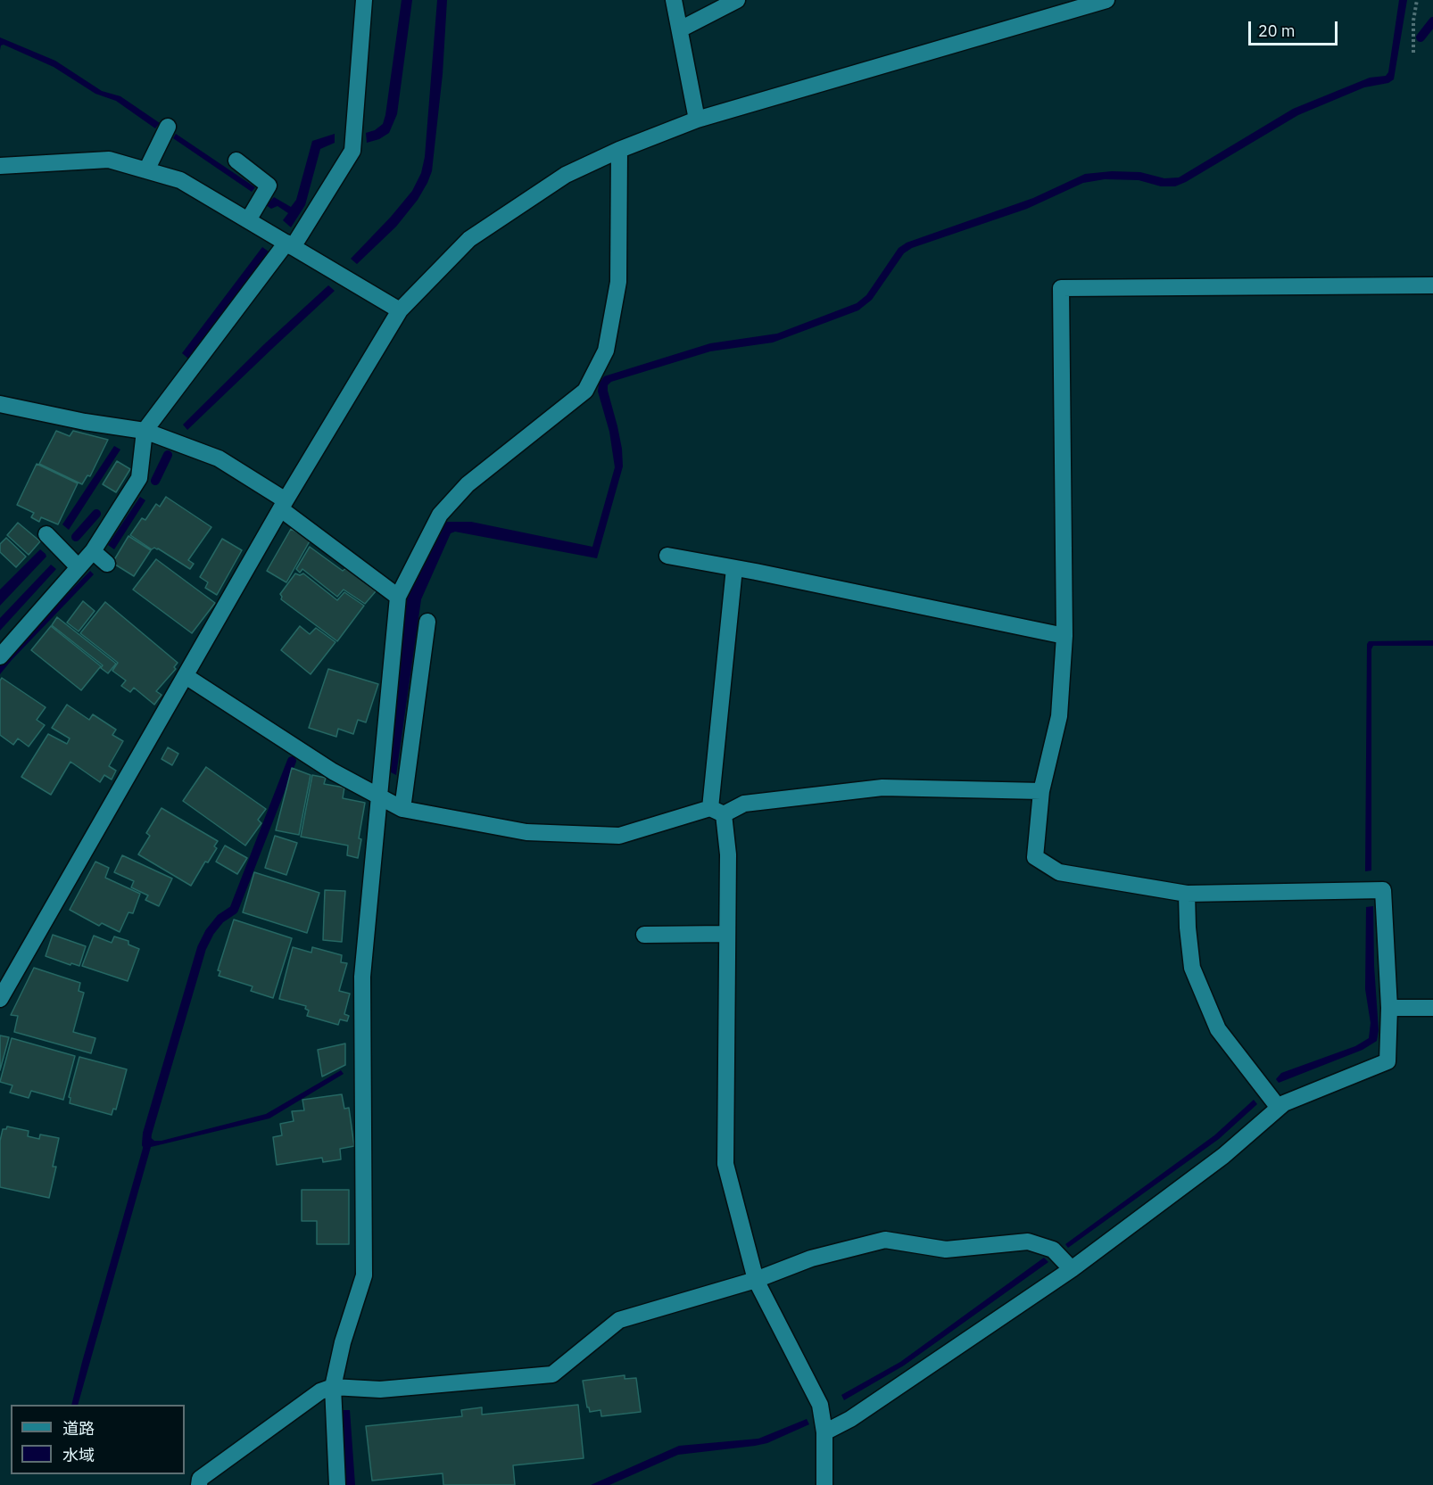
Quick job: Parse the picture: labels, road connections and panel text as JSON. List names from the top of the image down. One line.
{"legend":["道路","水域"],"scale_bar":"20 m"}
